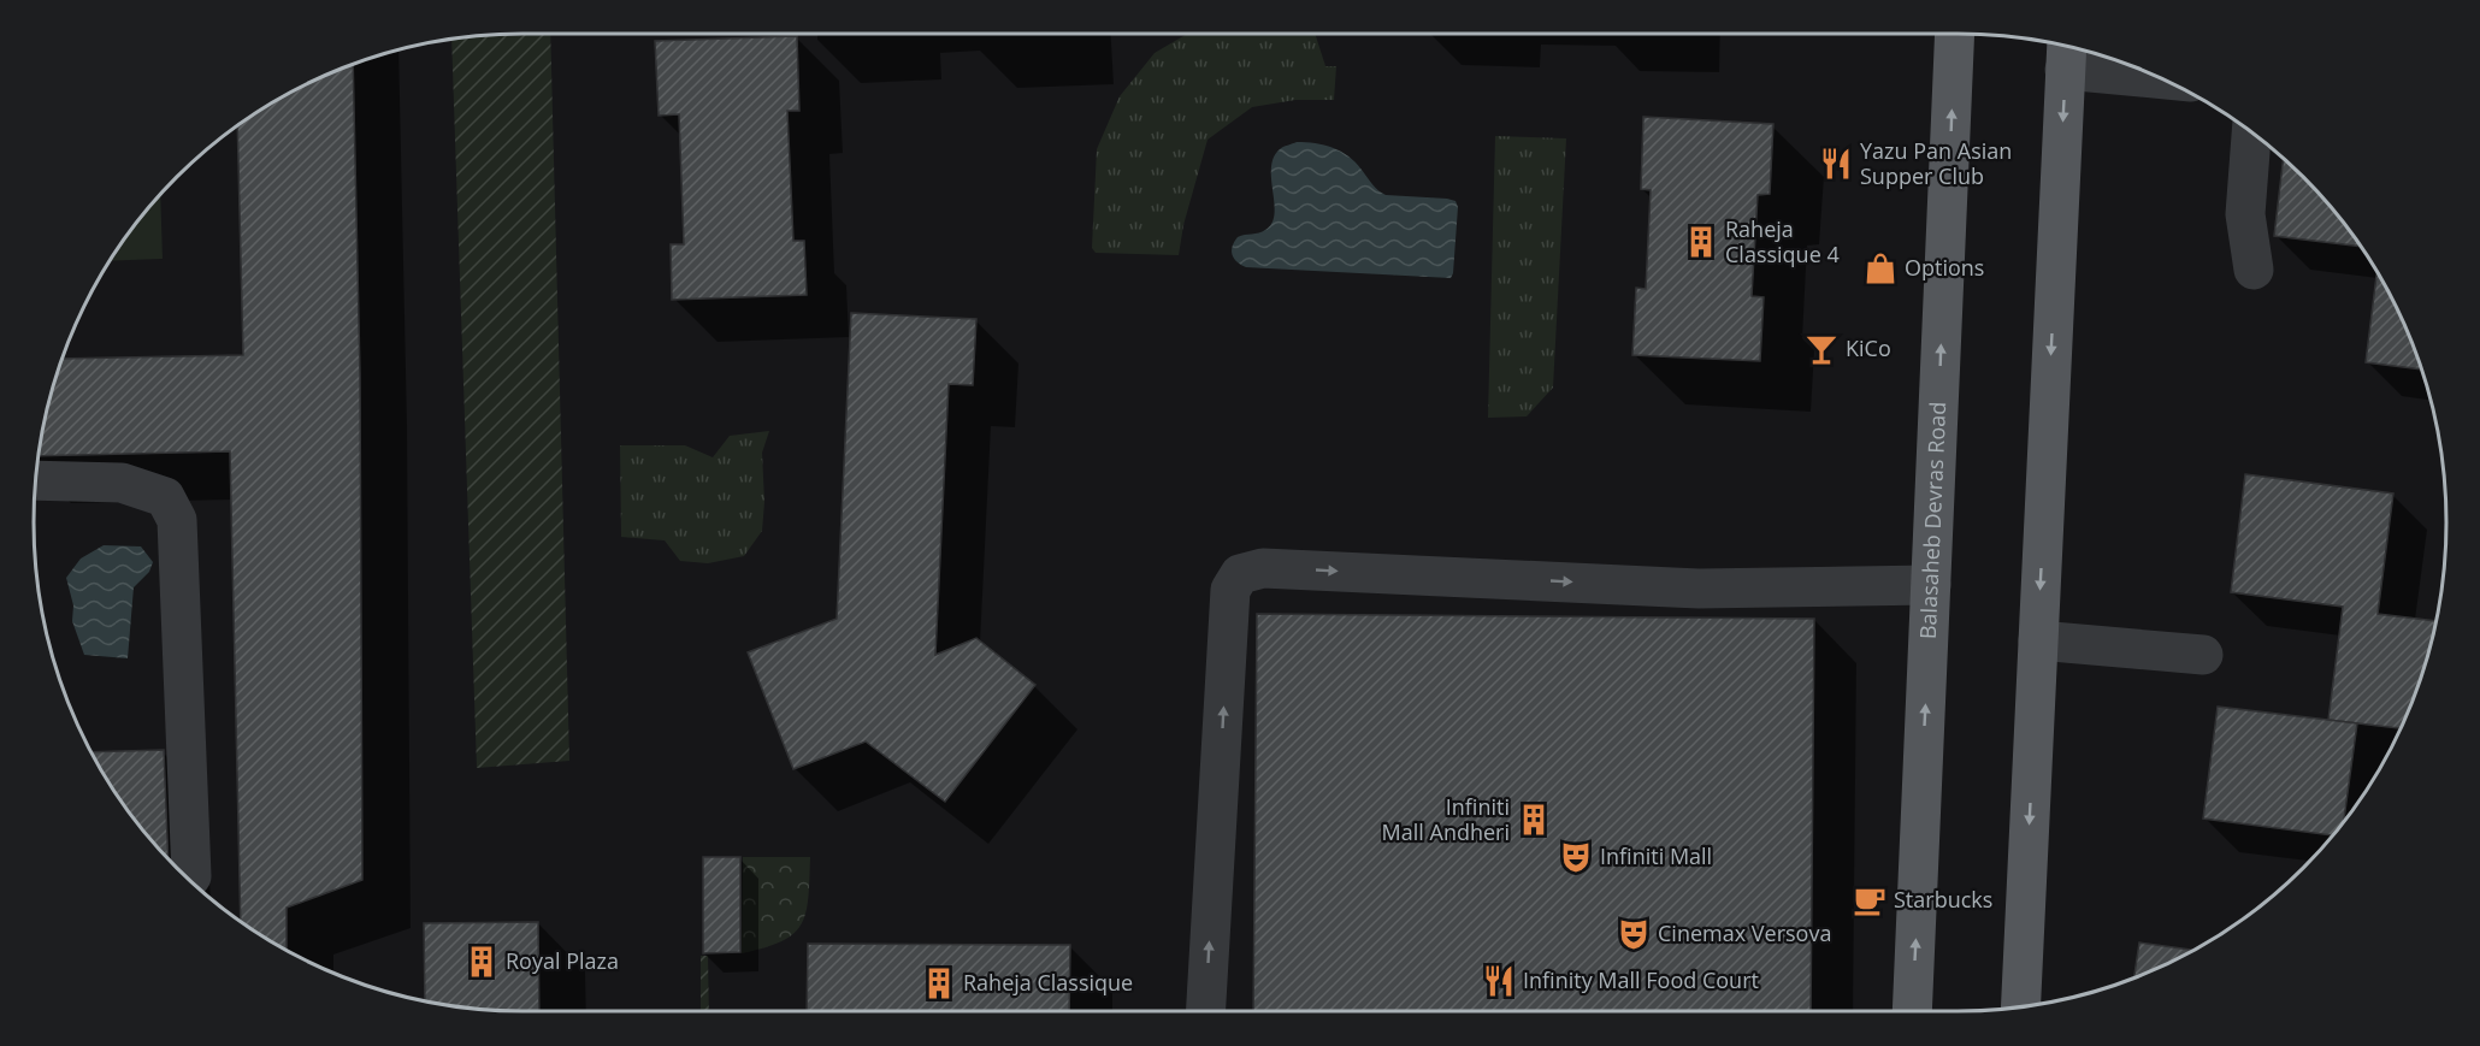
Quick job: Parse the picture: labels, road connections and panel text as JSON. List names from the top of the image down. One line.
{"streets":{"main road":["Balasaheb Devras Road"]},"places":{"restaurant":["Yazu Pan Asian Supper Club","Infinity Mall Food Court"],"building":["Raheja Classique 4","Infiniti Mall Andheri","Royal Plaza","Raheja Classique"],"shop":["Options"],"bar":["KiCo"],"theatre":["Infiniti Mall","Cinemax Versova"],"cafe":["Starbucks"]}}
